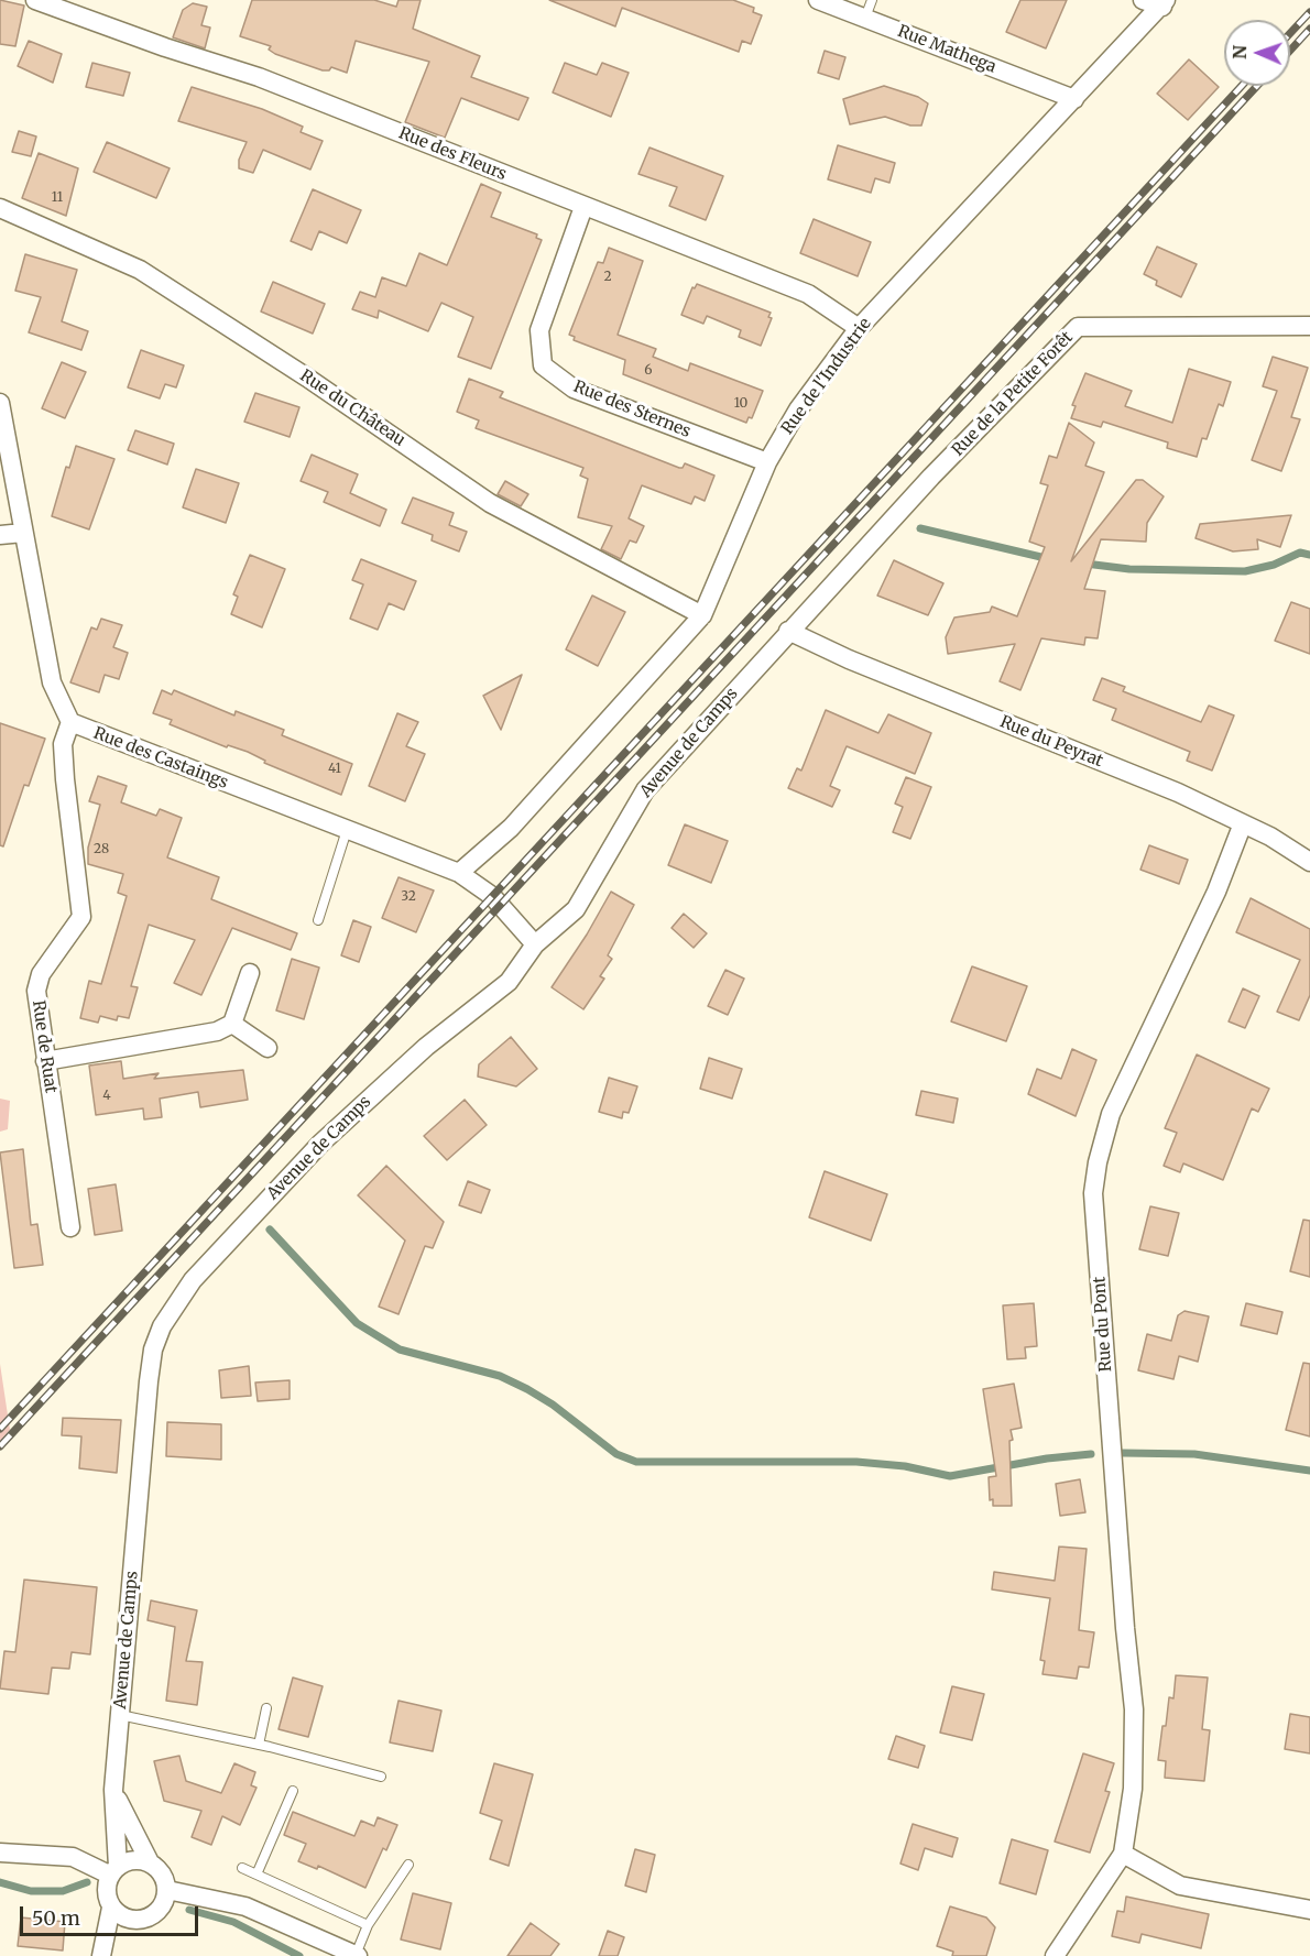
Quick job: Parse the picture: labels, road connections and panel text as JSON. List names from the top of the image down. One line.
{"streets":{"street":["Rue Mathega","Rue des Fleurs","Rue de l'Industrie","Rue de la Petite Forêt","Rue du Château","Rue des Sternes","Rue du Peyrat","Avenue de Camps","Rue des Castaings","Rue de Ruat","Rue du Pont"]},"crossings":[["Rue Mathega","Rue de l'Industrie"],["Rue des Fleurs","Rue de l'Industrie"],["Rue des Fleurs","Rue des Sternes"],["Rue de l'Industrie","Rue du Château"],["Rue de l'Industrie","Rue des Sternes"],["Rue de l'Industrie","Rue des Castaings"],["Rue de la Petite Forêt","Rue du Peyrat"],["Rue de la Petite Forêt","Avenue de Camps"],["Rue du Peyrat","Avenue de Camps"],["Rue du Peyrat","Rue du Pont"],["Avenue de Camps","Rue des Castaings"],["Rue des Castaings","Rue de Ruat"]],"house_numbers":["11","2","6","10","41","28","32","4"],"scale_bar":"50 m","north":"left"}
